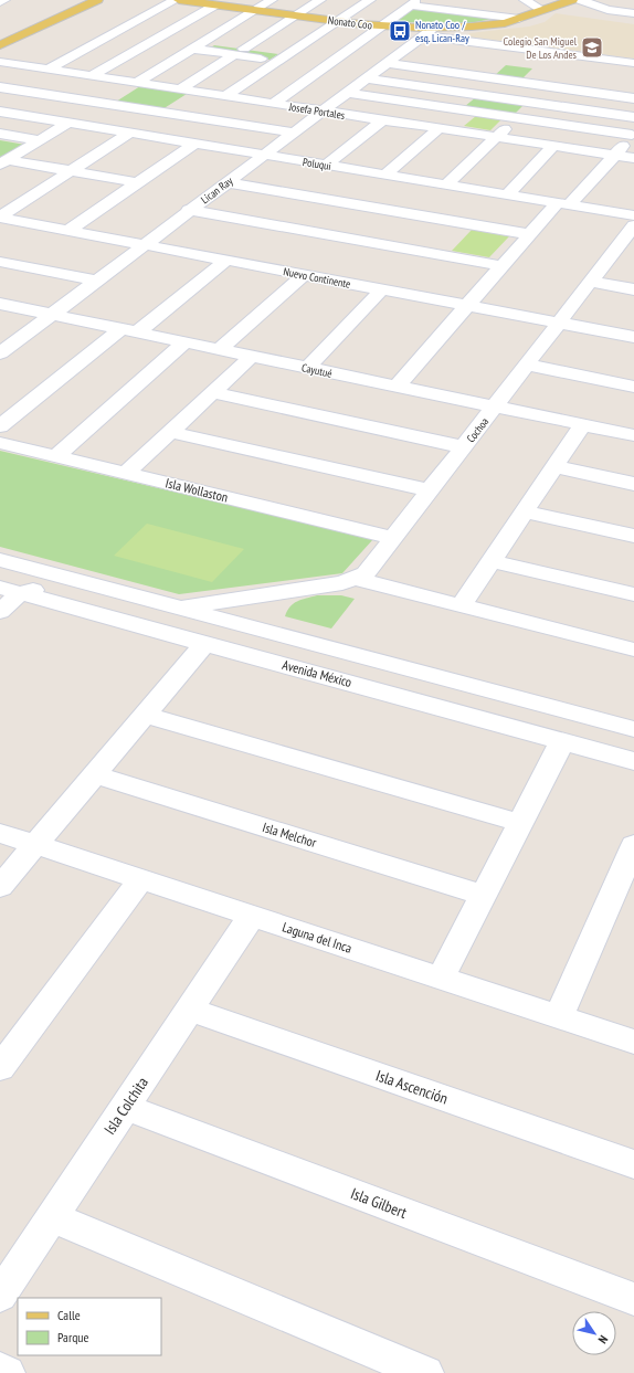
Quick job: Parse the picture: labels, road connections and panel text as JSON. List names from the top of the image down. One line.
{"streets":{"main road":["Nonato Coo"],"street":["Josefa Portales","Poluqui","Lican Ray","Nuevo Continente","Cayutué","Cochoa","Isla Wollaston","Avenida México","Isla Melchor","Laguna del Inca","Isla Ascención","Isla Colchita","Isla Gilbert"]},"crossings":[["Nonato Coo","Lican Ray"],["Josefa Portales","Lican Ray"],["Poluqui","Lican Ray"],["Lican Ray","Nuevo Continente"],["Lican Ray","Cayutué"],["Nuevo Continente","Cochoa"],["Cayutué","Cochoa"],["Cochoa","Isla Wollaston"],["Cochoa","Avenida México"],["Laguna del Inca","Isla Colchita"],["Isla Ascención","Isla Colchita"],["Isla Colchita","Isla Gilbert"]],"places":{"bus stop":["Nonato Coo / esq. Lican-Ray"],"school or university":["Colegio San Miguel De Los Andes"]},"legend":["Calle","Parque"],"north":"bottom right"}
